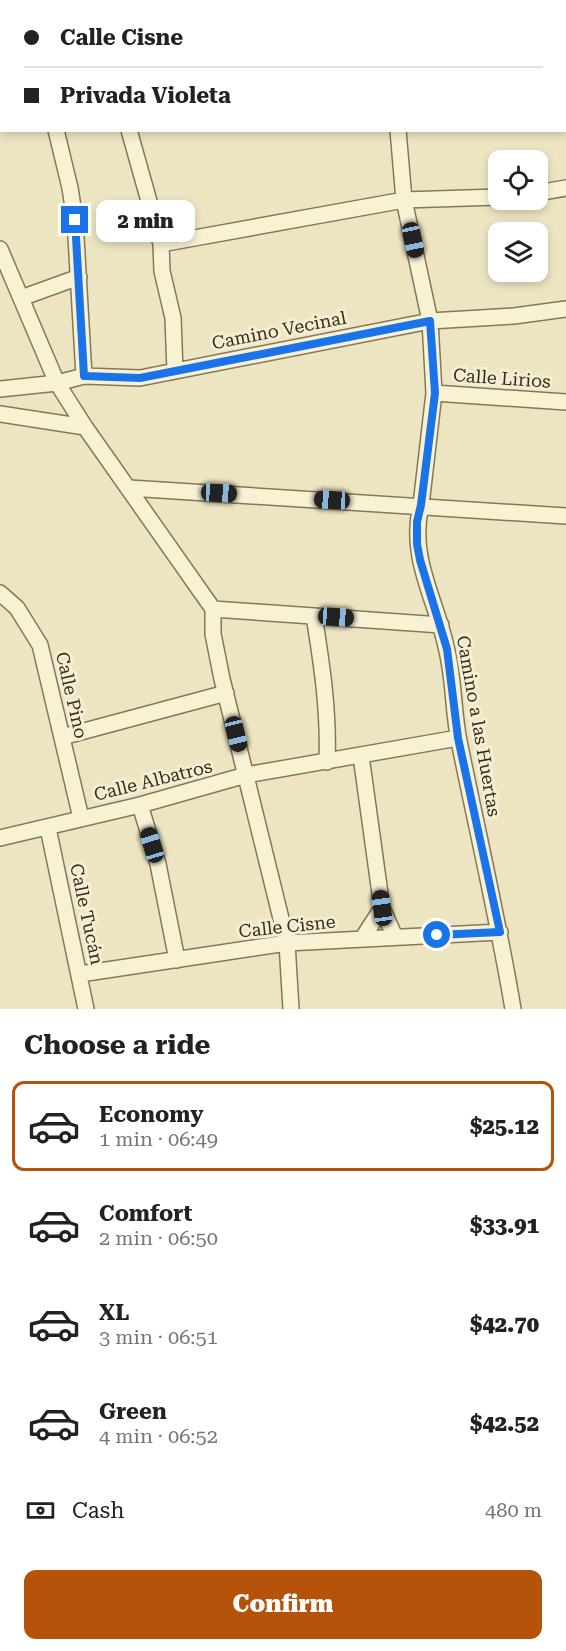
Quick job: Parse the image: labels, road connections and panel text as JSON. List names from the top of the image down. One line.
{"streets":{"street":["Camino Vecinal","Calle Lirios","Calle Pino","Camino a las Huertas","Calle Albatros","Calle Tucán","Calle Cisne"]},"crossings":[["Camino Vecinal","Camino a las Huertas"],["Calle Lirios","Camino a las Huertas"],["Calle Pino","Calle Albatros"],["Camino a las Huertas","Calle Albatros"],["Camino a las Huertas","Calle Cisne"],["Calle Albatros","Calle Tucán"],["Calle Tucán","Calle Cisne"]],"page":{"banner":["Calle Cisne","Privada Violeta"],"bubble":"2 min","heading":"Choose a ride","list":[{"name":"Economy","note":"1 min · 06:49","value":"$25.12"},{"name":"Comfort","note":"2 min · 06:50","value":"$33.91"},{"name":"XL","note":"3 min · 06:51","value":"$42.70"},{"name":"Green","note":"4 min · 06:52","value":"$42.52"}],"pay":["Cash","480 m"],"buttons":"Confirm"}}
